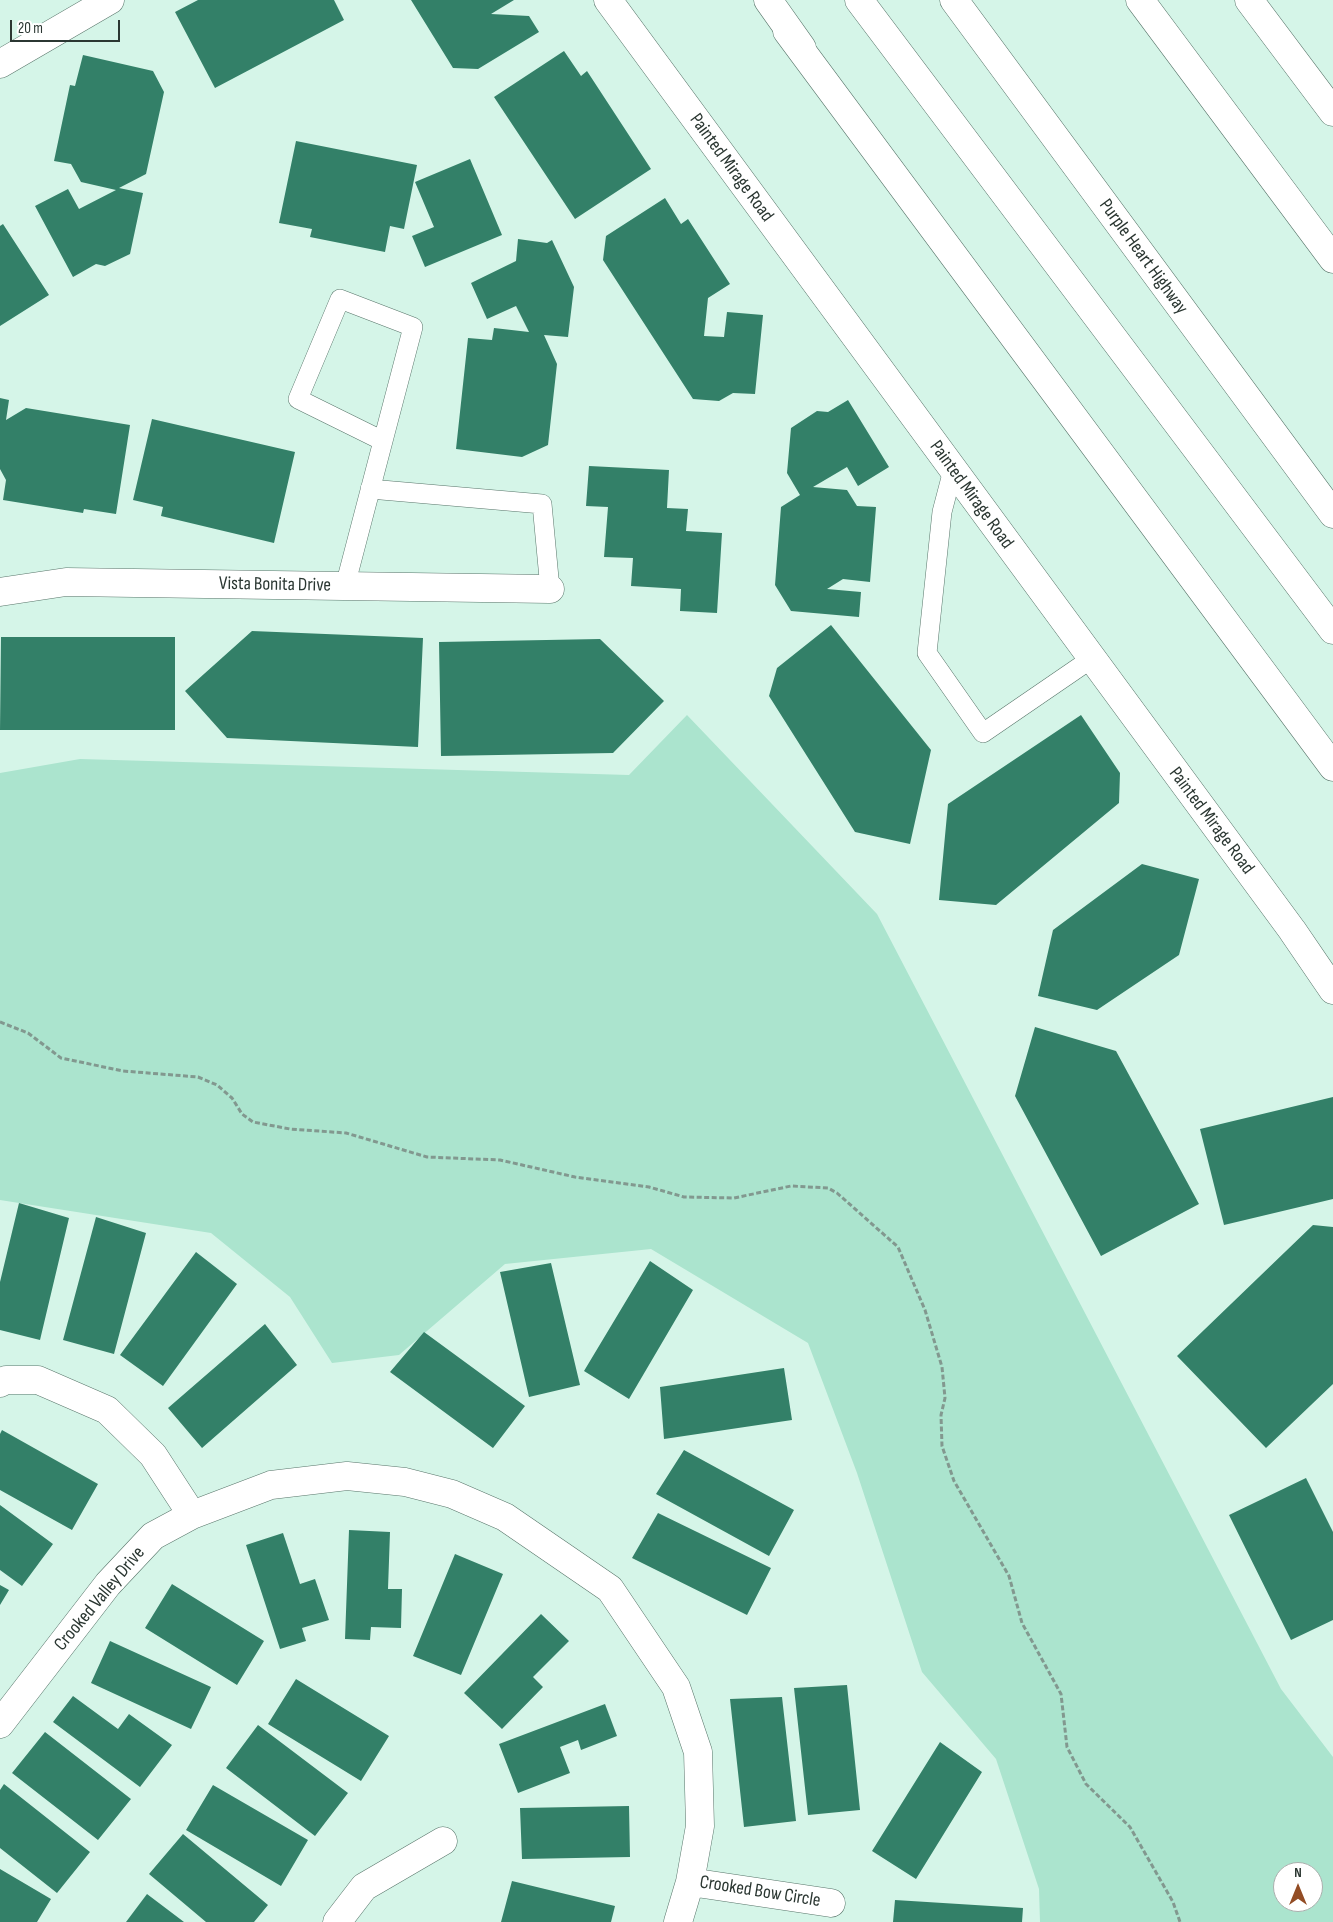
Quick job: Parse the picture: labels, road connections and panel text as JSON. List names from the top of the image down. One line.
{"streets":{"main road":["Painted Mirage Road","Purple Heart Highway","Vista Bonita Drive","Crooked Valley Drive","Crooked Bow Circle"]},"crossings":[["Crooked Valley Drive","Crooked Bow Circle"]],"scale_bar":"20 m","north":"top"}
